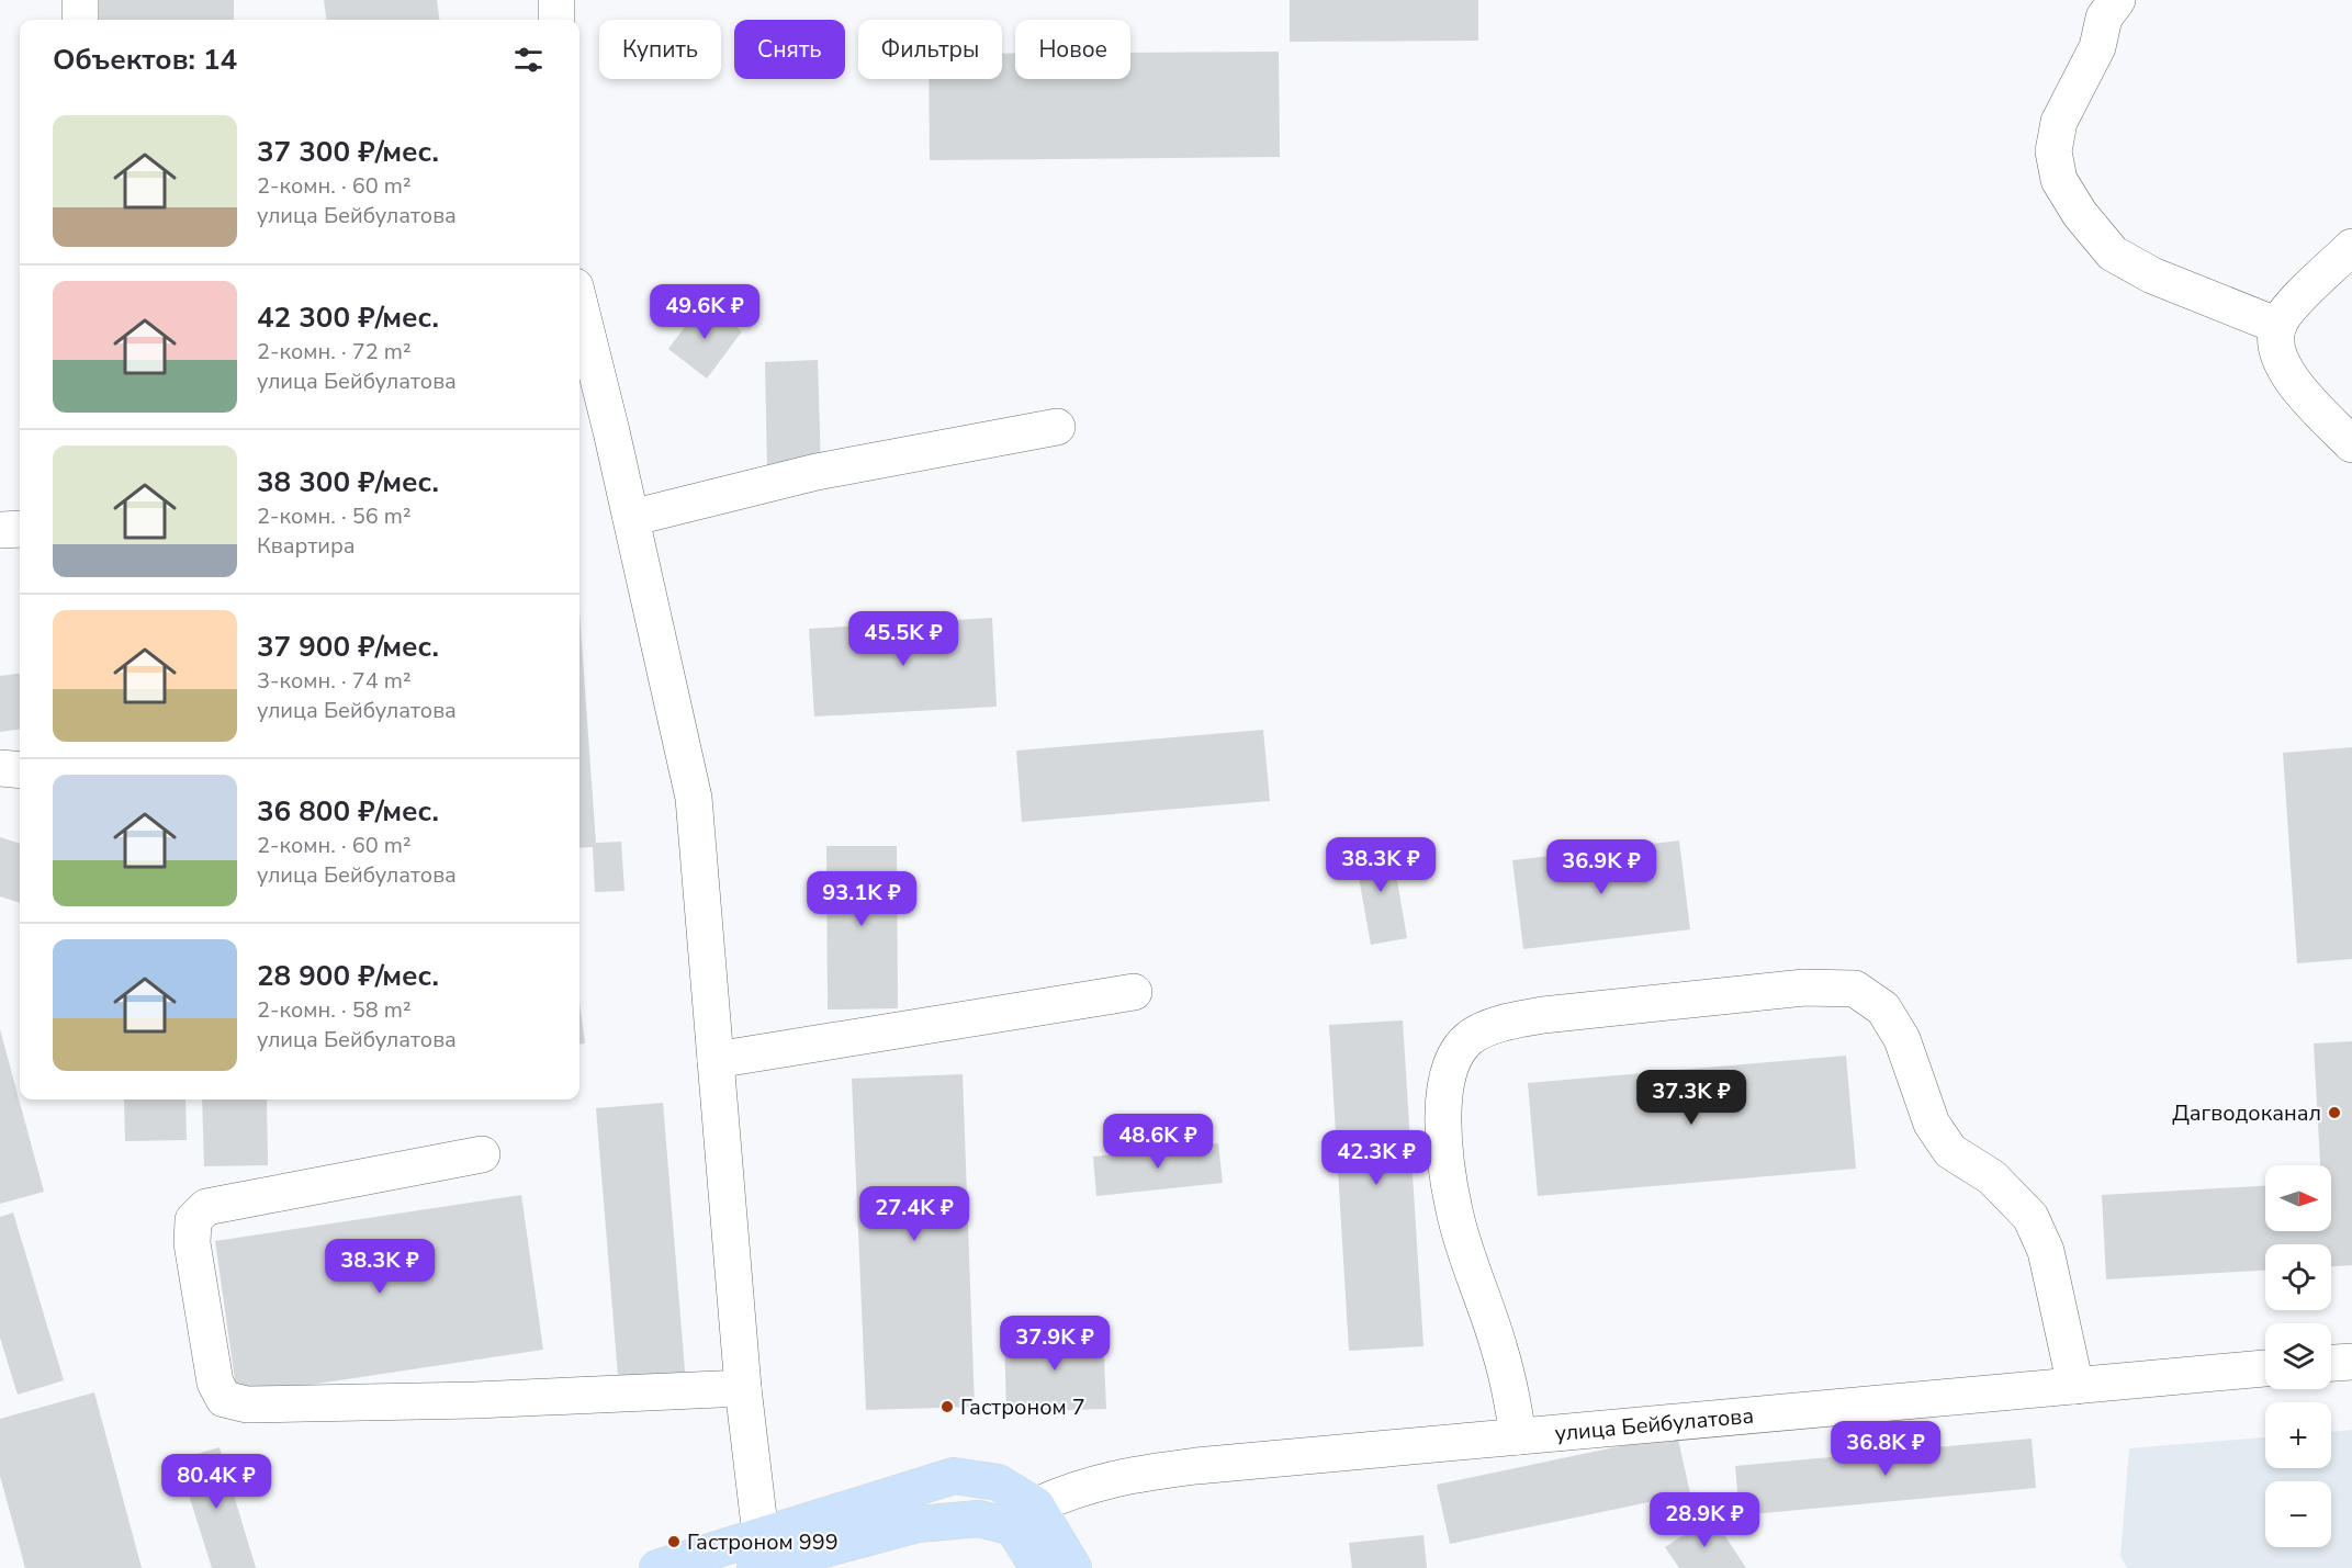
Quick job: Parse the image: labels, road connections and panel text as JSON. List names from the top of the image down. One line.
{"streets":{"street":["улица Бейбулатова"]},"places":["Дагводоканал","Гастроном 7","Гастроном 999"],"north":"right","page":{"chip":["Купить","Снять","Фильтры","Новое"],"heading":"Объектов: 14","list":[{"name":"37 300 ₽/мес.","note":"2-комн. · 60 m² · улица Бейбулатова"},{"name":"42 300 ₽/мес.","note":"2-комн. · 72 m² · улица Бейбулатова"},{"name":"38 300 ₽/мес.","note":"2-комн. · 56 m² · Квартира"},{"name":"37 900 ₽/мес.","note":"3-комн. · 74 m² · улица Бейбулатова"},{"name":"36 800 ₽/мес.","note":"2-комн. · 60 m² · улица Бейбулатова"},{"name":"28 900 ₽/мес.","note":"2-комн. · 58 m² · улица Бейбулатова"}],"price":["49.6K ₽","45.5K ₽","38.3K ₽","36.9K ₽","93.1K ₽","37.3K ₽","48.6K ₽","42.3K ₽","27.4K ₽","38.3K ₽","37.9K ₽","36.8K ₽","80.4K ₽","28.9K ₽"],"map_buttons":["+","−"]}}
